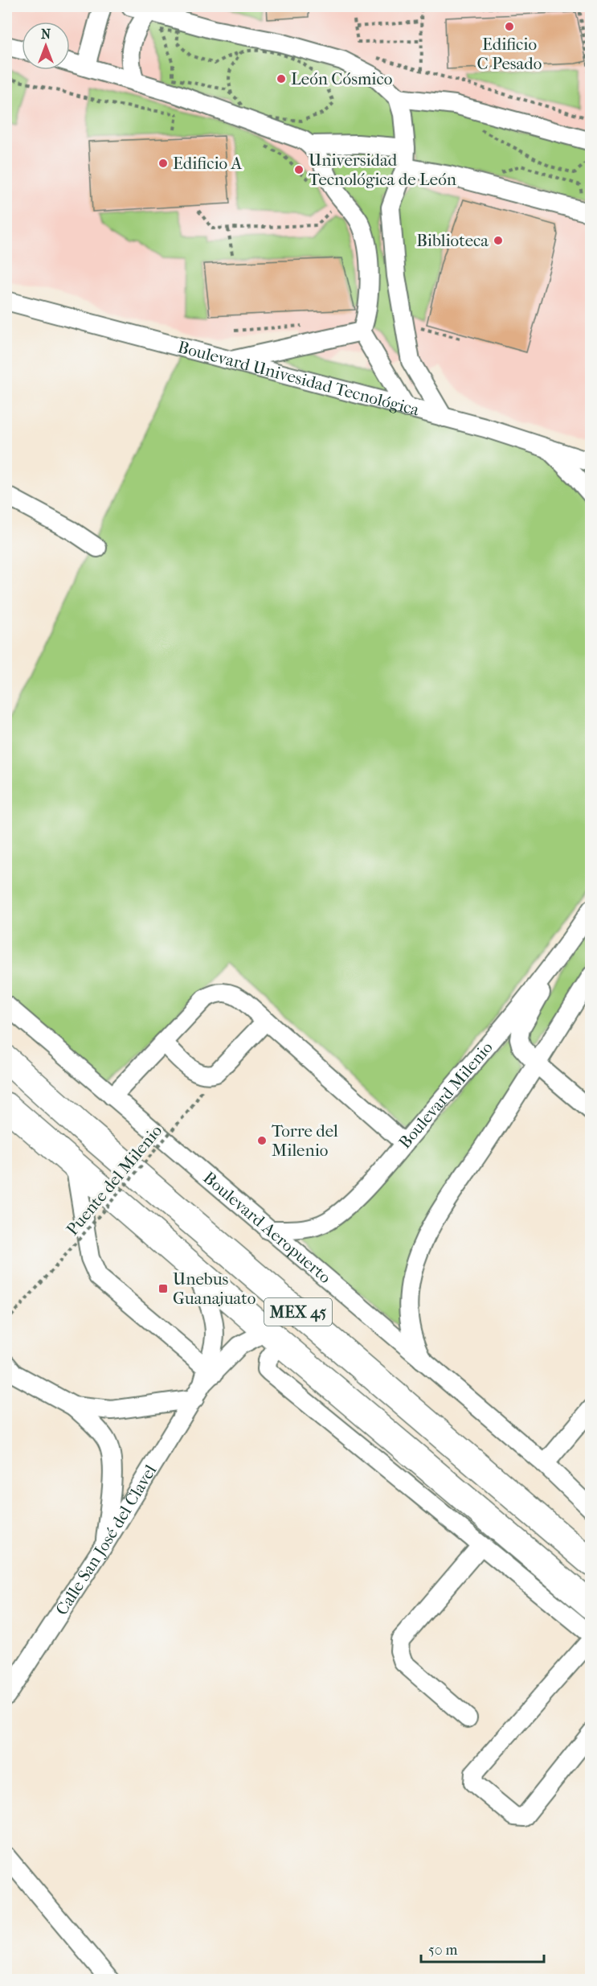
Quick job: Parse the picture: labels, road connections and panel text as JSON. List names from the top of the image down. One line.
{"streets":{"highway":["MEX 45"],"street":["Boulevard Univesidad Tecnológica","Boulevard Milenio","Boulevard Aeropuerto","Calle San José del Clavel"],"path":["Puente del Milenio"]},"crossings":[["Boulevard Milenio","Boulevard Aeropuerto"],["MEX 45","Calle San José del Clavel"]],"places":{"other":["Edificio C Pesado","León Cósmico","Edificio A","Universidad Tecnológica de León","Biblioteca","Torre del Milenio"],"transit":["Unebus Guanajuato"]},"scale_bar":"50 m","north":"top"}
